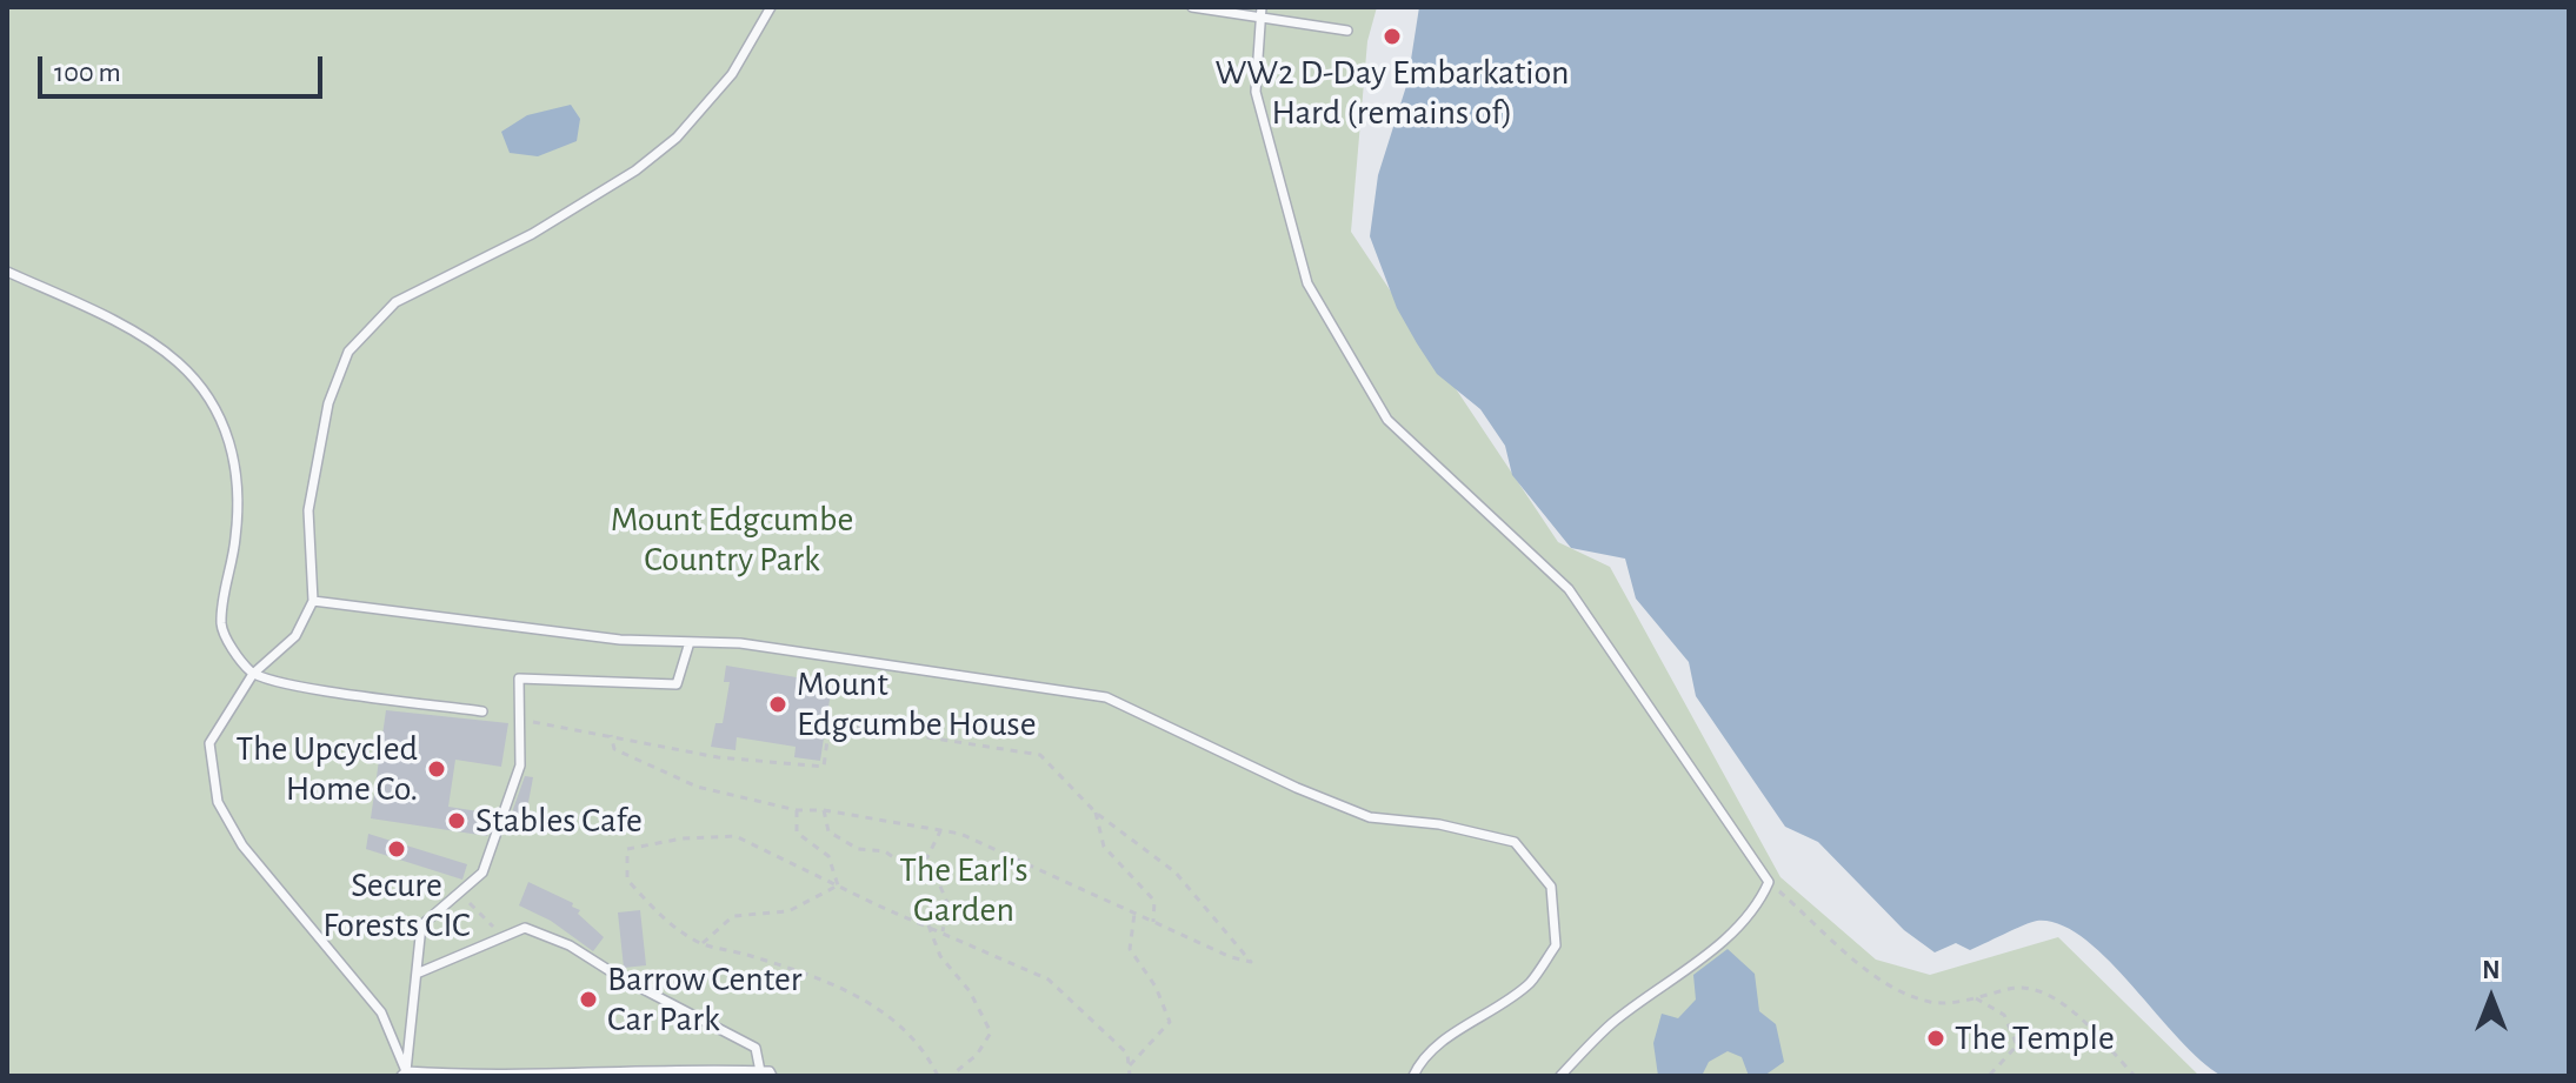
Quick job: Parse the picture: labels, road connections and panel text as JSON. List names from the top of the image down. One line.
{"parks":["Mount Edgcumbe Country Park","The Earl's Garden"],"places":["WW2 D-Day Embarkation Hard (remains of)","Mount Edgcumbe House","The Upcycled Home Co.","Stables Cafe","Secure Forests CIC","Barrow Center Car Park","The Temple"],"scale_bar":"100 m","north":"top"}
